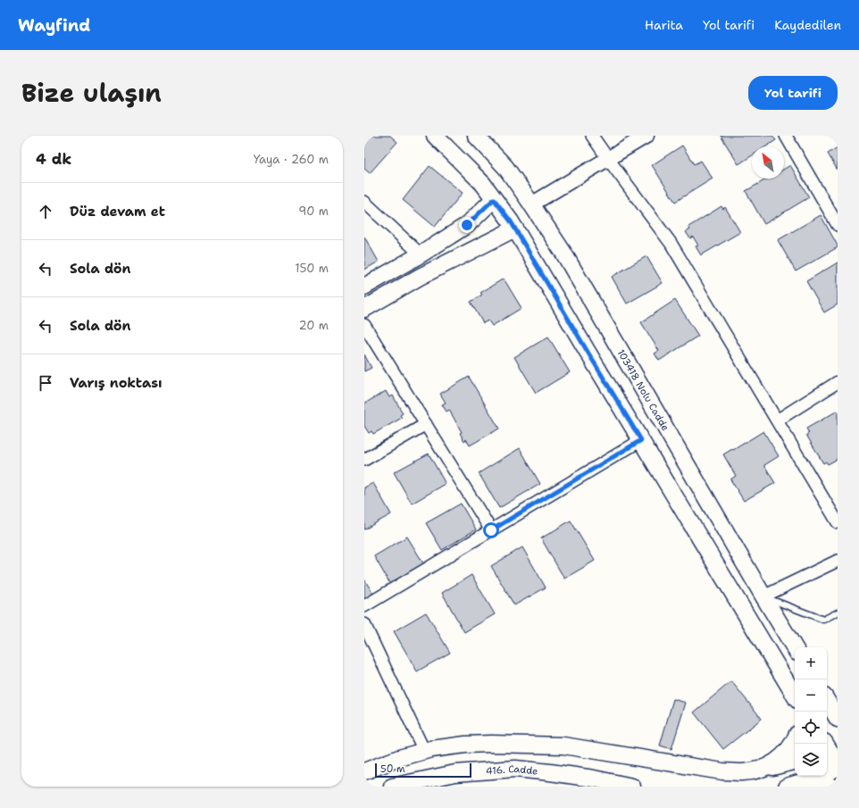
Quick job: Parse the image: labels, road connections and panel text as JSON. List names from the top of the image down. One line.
{"streets":{"main road":["103418 Nolu Cadde","416. Cadde"]},"scale_bar":"50 m","north":"top left","page":{"header":"Wayfind","nav":["Harita","Yol tarifi","Kaydedilen"],"title":"Bize ulaşın","buttons":"Yol tarifi","heading":["4 dk","Yaya · 260 m"],"list":[["Düz devam et","90 m"],["Sola dön","150 m"],["Sola dön","20 m"],"Varış noktası"],"map_buttons":["+","−"],"scale":"50 m"}}
